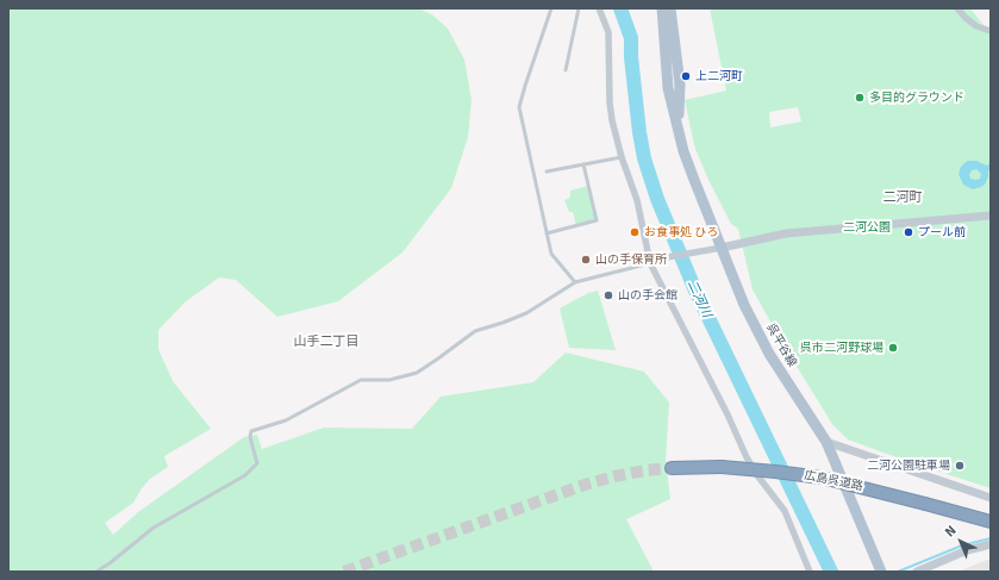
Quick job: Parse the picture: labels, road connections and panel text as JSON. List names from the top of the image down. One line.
{"streets":{"highway":["広島呉道路"],"main road":["呉平谷線"]},"districts":["二河町","山手二丁目"],"water":["二河川"],"parks":["二河公園"],"places":["上二河町","多目的グラウンド","お食事処 ひろ","プール前","山の手保育所","山の手会館","呉市二河野球場","二河公園駐車場"],"north":"top left"}
